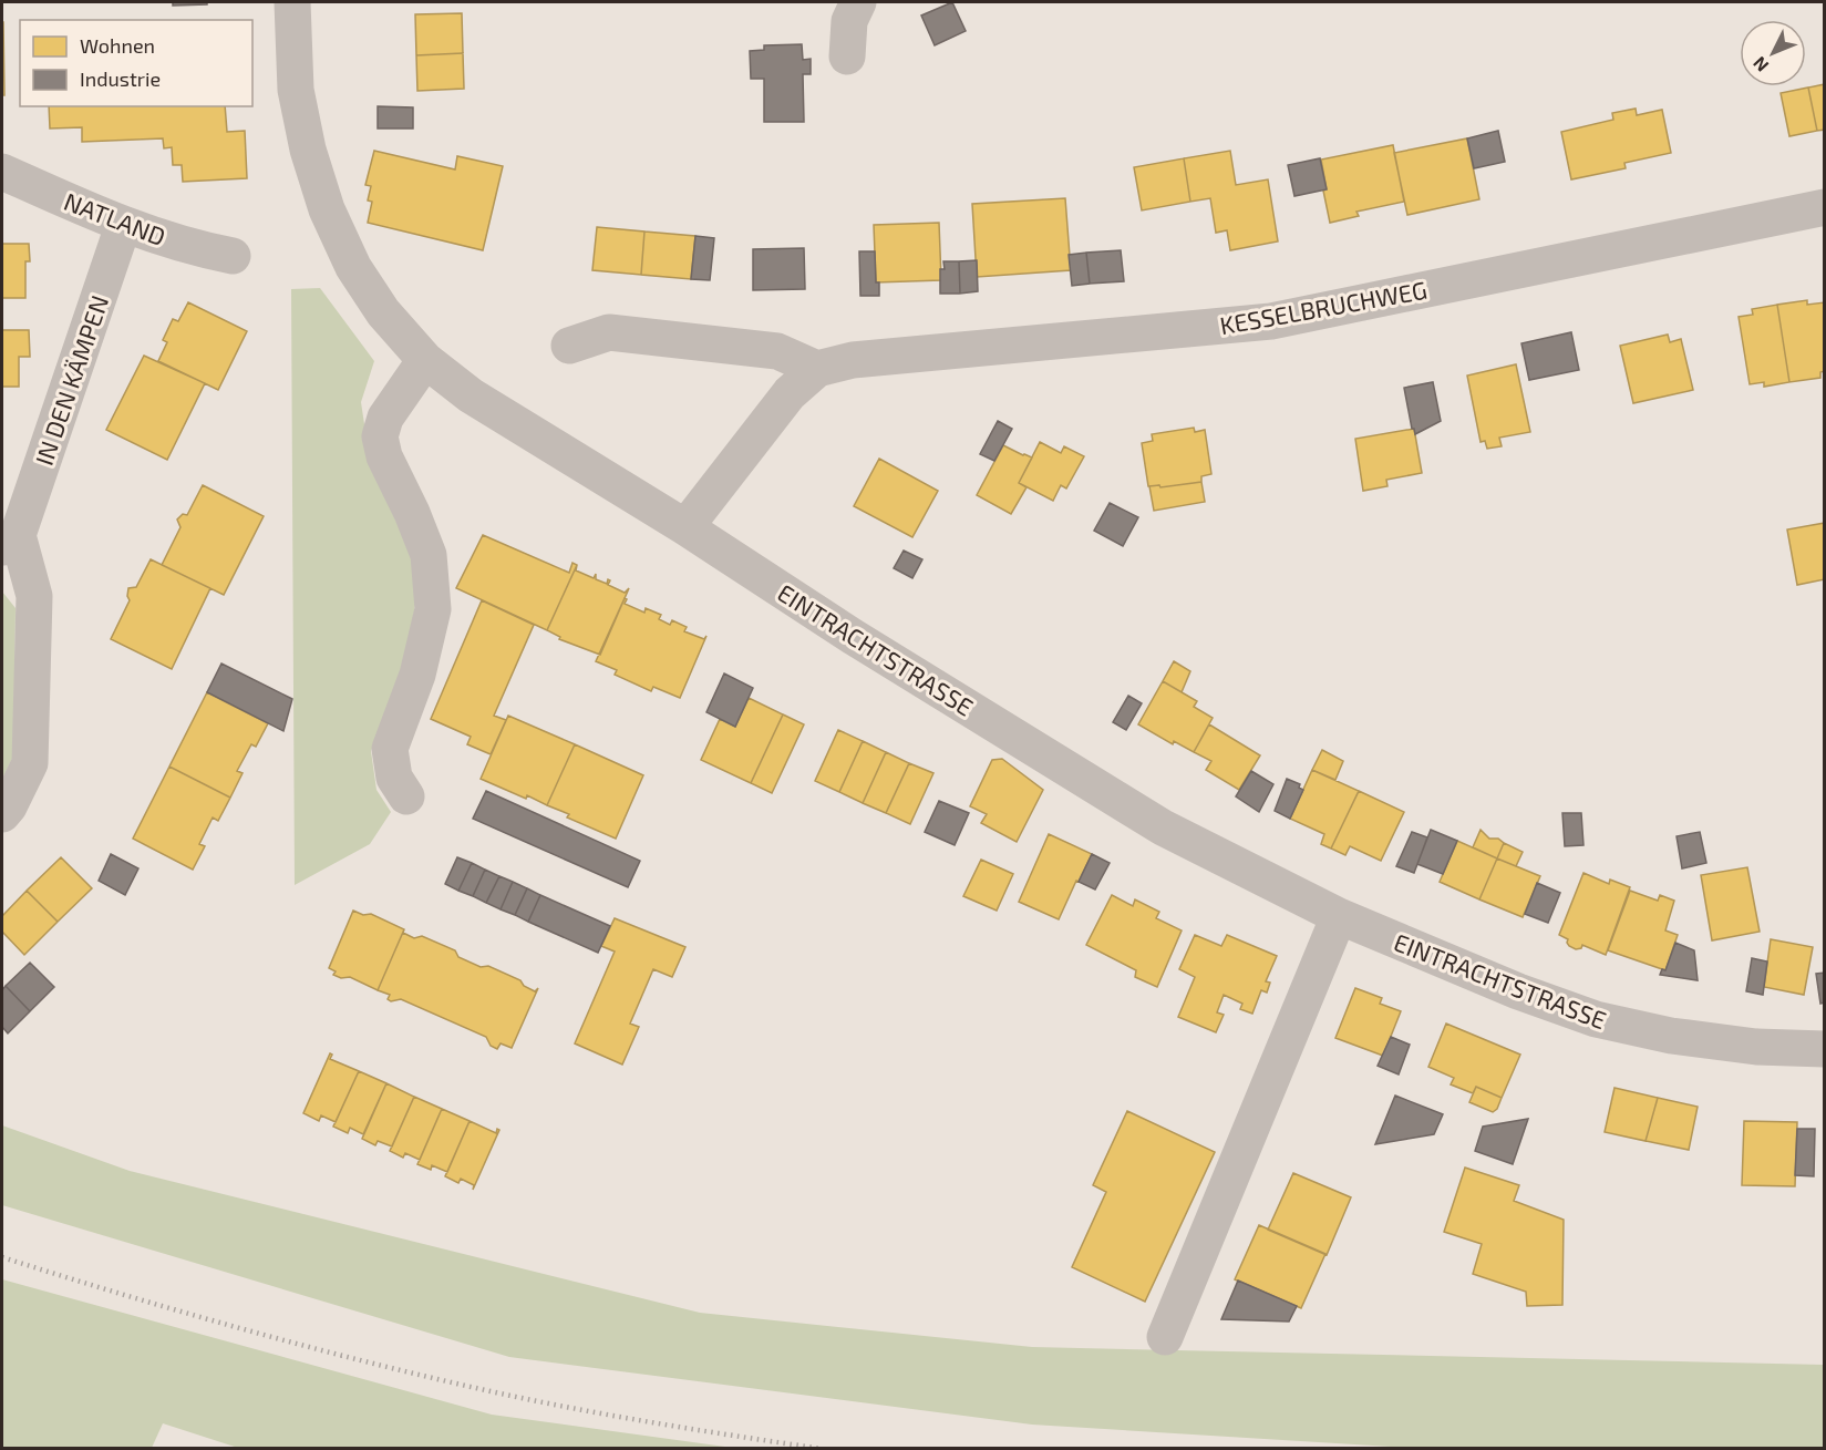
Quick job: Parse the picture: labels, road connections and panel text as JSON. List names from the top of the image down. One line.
{"streets":{"street":["NATLAND","KESSELBRUCHWEG","IN DEN KÄMPEN","EINTRACHTSTRASSE"]},"crossings":[["NATLAND","IN DEN KÄMPEN"],["KESSELBRUCHWEG","EINTRACHTSTRASSE"]],"legend":["Wohnen","Industrie"],"north":"bottom left"}
